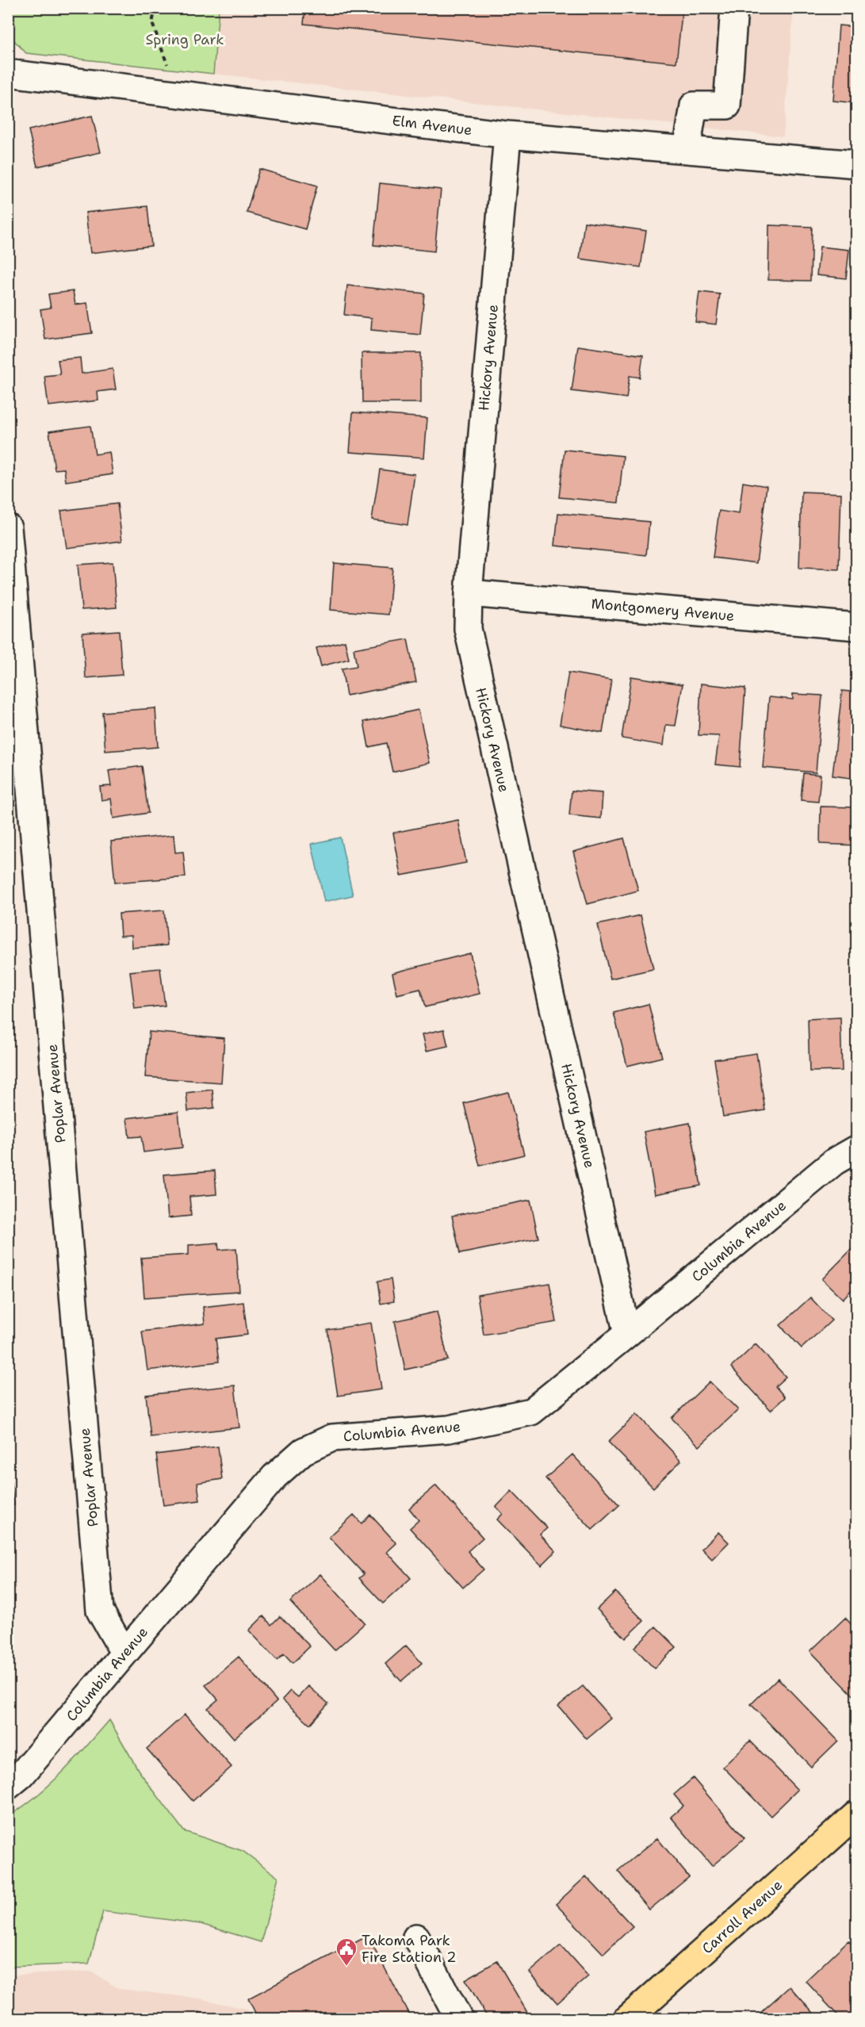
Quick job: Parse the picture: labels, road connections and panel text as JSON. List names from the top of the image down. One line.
{"streets":{"main road":["Carroll Avenue"],"street":["Elm Avenue","Hickory Avenue","Montgomery Avenue","Poplar Avenue","Columbia Avenue"]},"crossings":[["Elm Avenue","Hickory Avenue"],["Hickory Avenue","Montgomery Avenue"],["Hickory Avenue","Columbia Avenue"],["Poplar Avenue","Columbia Avenue"]],"parks":["Spring Park"],"places":{"public building":["Takoma Park Fire Station 2"]}}
